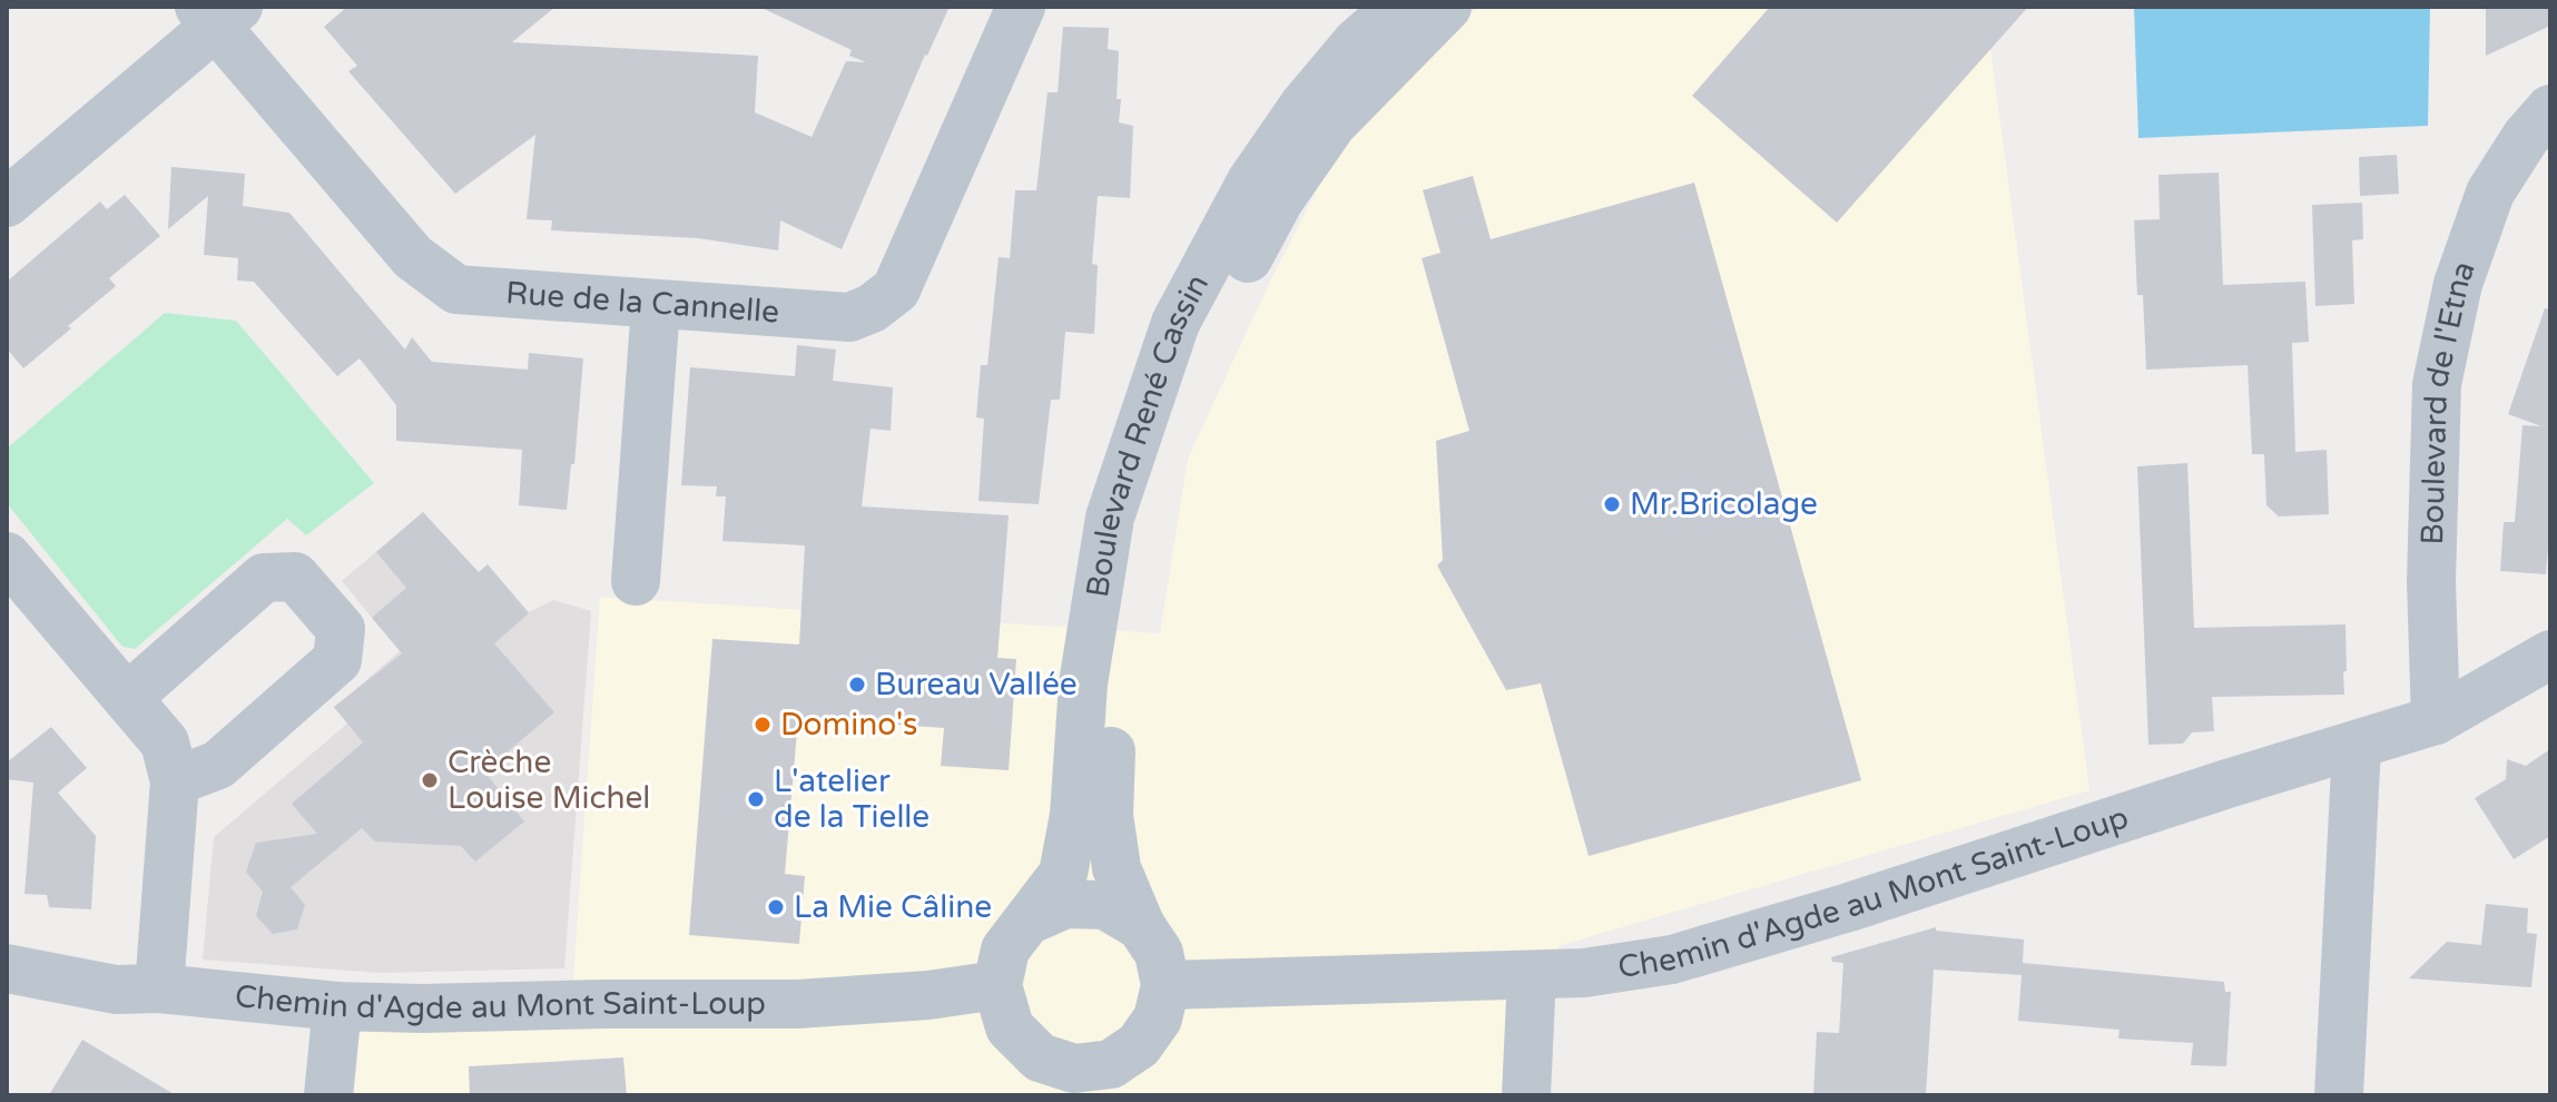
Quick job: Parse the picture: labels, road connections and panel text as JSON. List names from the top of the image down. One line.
{"streets":{"street":["Rue de la Cannelle","Boulevard de l'Etna","Boulevard René Cassin","Chemin d'Agde au Mont Saint-Loup"]},"crossings":[["Boulevard de l'Etna","Chemin d'Agde au Mont Saint-Loup"],["Boulevard René Cassin","Chemin d'Agde au Mont Saint-Loup"]],"places":["Mr.Bricolage","Bureau Vallée","Domino's","Crèche Louise Michel","L'atelier de la Tielle","La Mie Câline"]}
